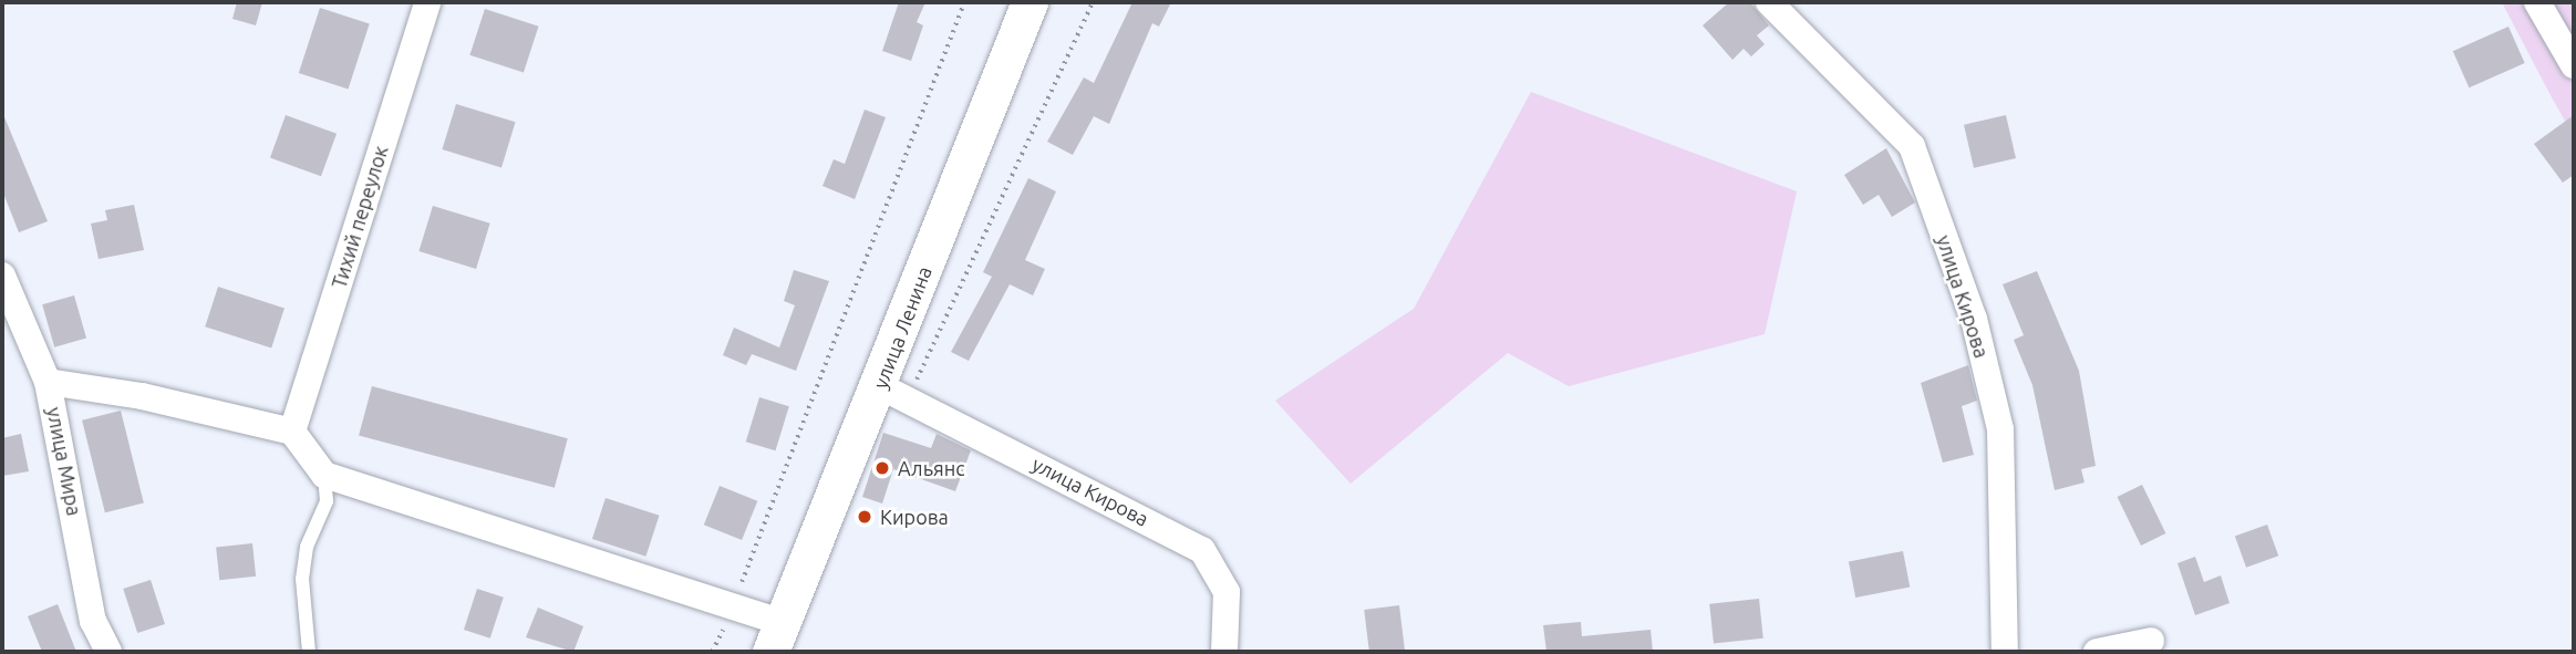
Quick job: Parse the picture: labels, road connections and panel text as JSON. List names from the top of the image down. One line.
{"streets":{"main road":["улица Ленина"],"street":["Тихий переулок","улица Кирова","улица Мира"]},"crossings":[["улица Кирова","улица Ленина"]],"places":["Альянс","Кирова"]}
